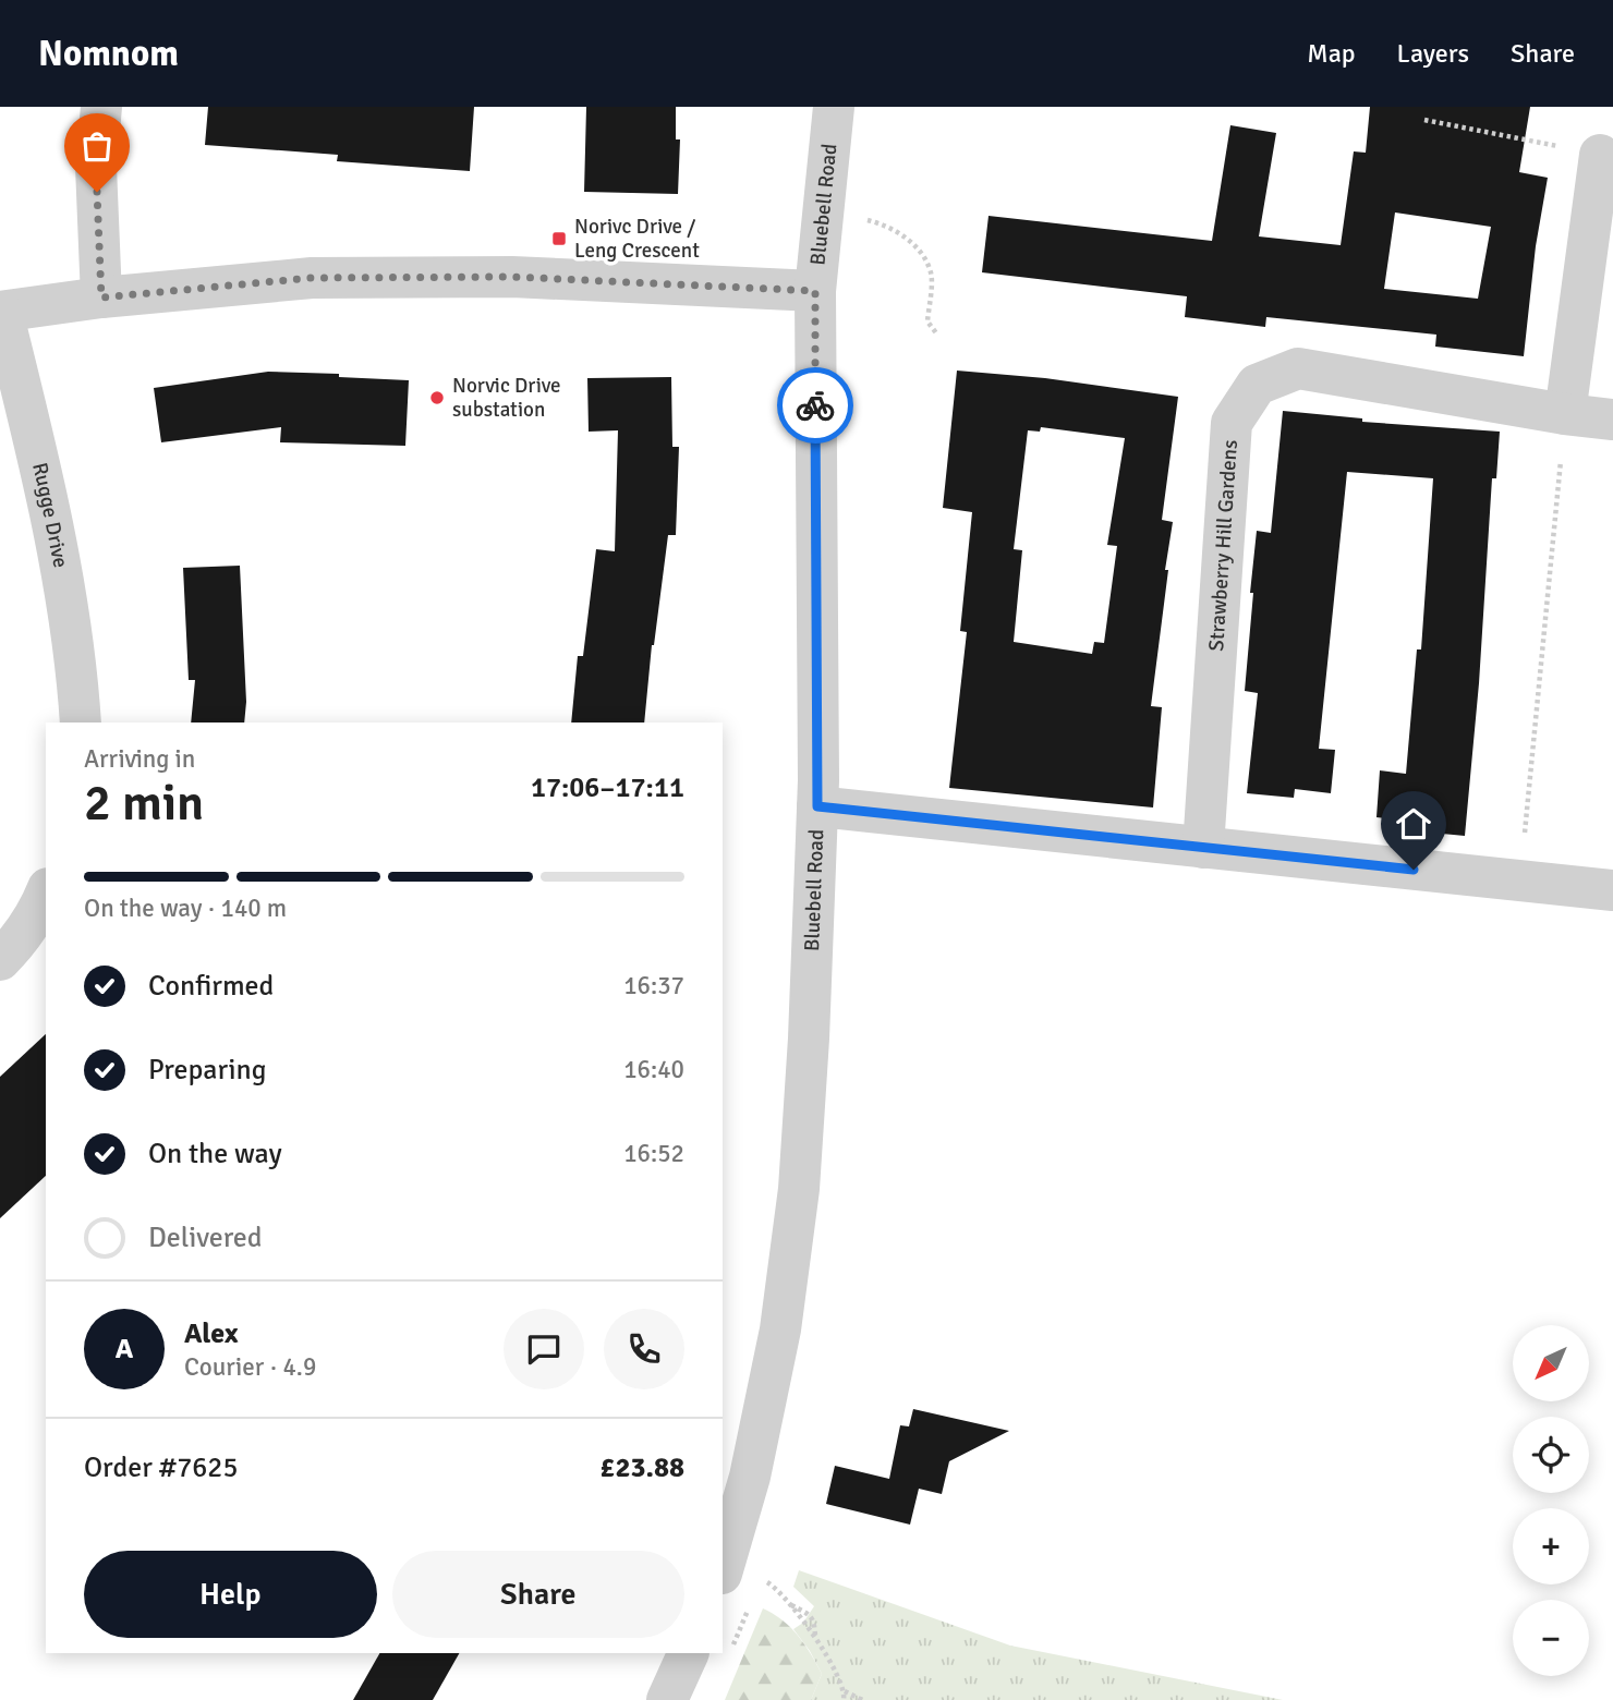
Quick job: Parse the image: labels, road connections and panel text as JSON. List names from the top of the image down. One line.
{"streets":{"street":["Bluebell Road","Rugge Drive","Strawberry Hill Gardens"]},"places":{"transit":["Norivc Drive / Leng Crescent"],"other":["Norvic Drive substation"]},"north":"bottom left","page":{"header":"Nomnom","nav":["Map","Layers","Share"],"heading":["2 min","Arriving in","17:06–17:11"],"panel":["Alex","Courier · 4.9","Order #7625","£23.88"],"bar":"On the way · 140 m","list":[["Confirmed","16:37"],["Preparing","16:40"],["On the way","16:52"],"Delivered"],"round":"A","map_buttons":["+","−"],"buttons":["Help","Share"]}}
